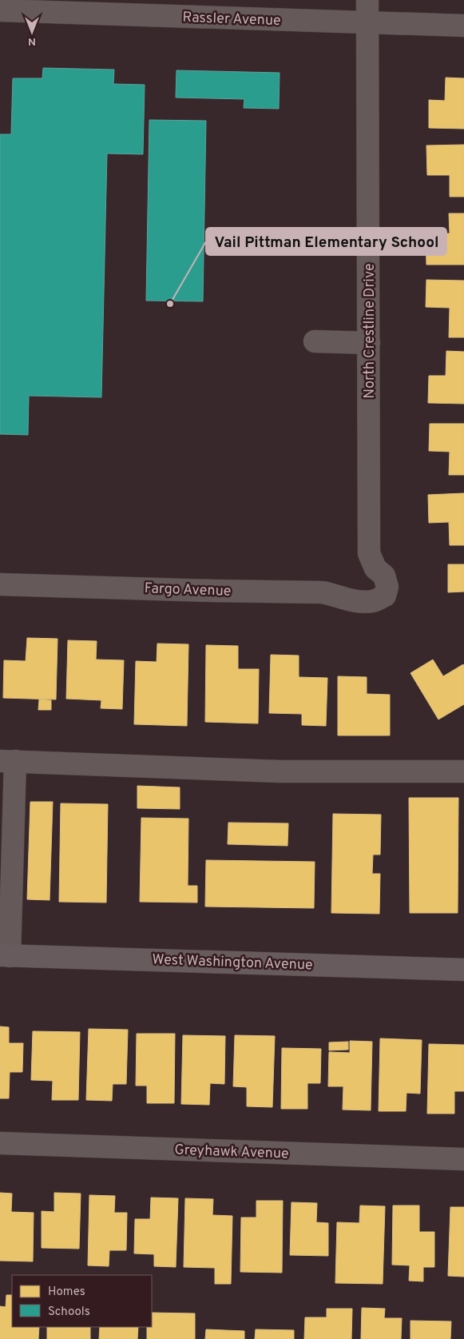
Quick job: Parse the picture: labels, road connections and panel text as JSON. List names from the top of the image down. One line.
{"streets":{"main road":["West Washington Avenue"],"street":["Rassler Avenue","North Crestline Drive","Fargo Avenue","Greyhawk Avenue"]},"crossings":[["Rassler Avenue","North Crestline Drive"],["North Crestline Drive","Fargo Avenue"]],"places":["Vail Pittman Elementary School"],"legend":["Homes","Schools"],"north":"bottom"}
